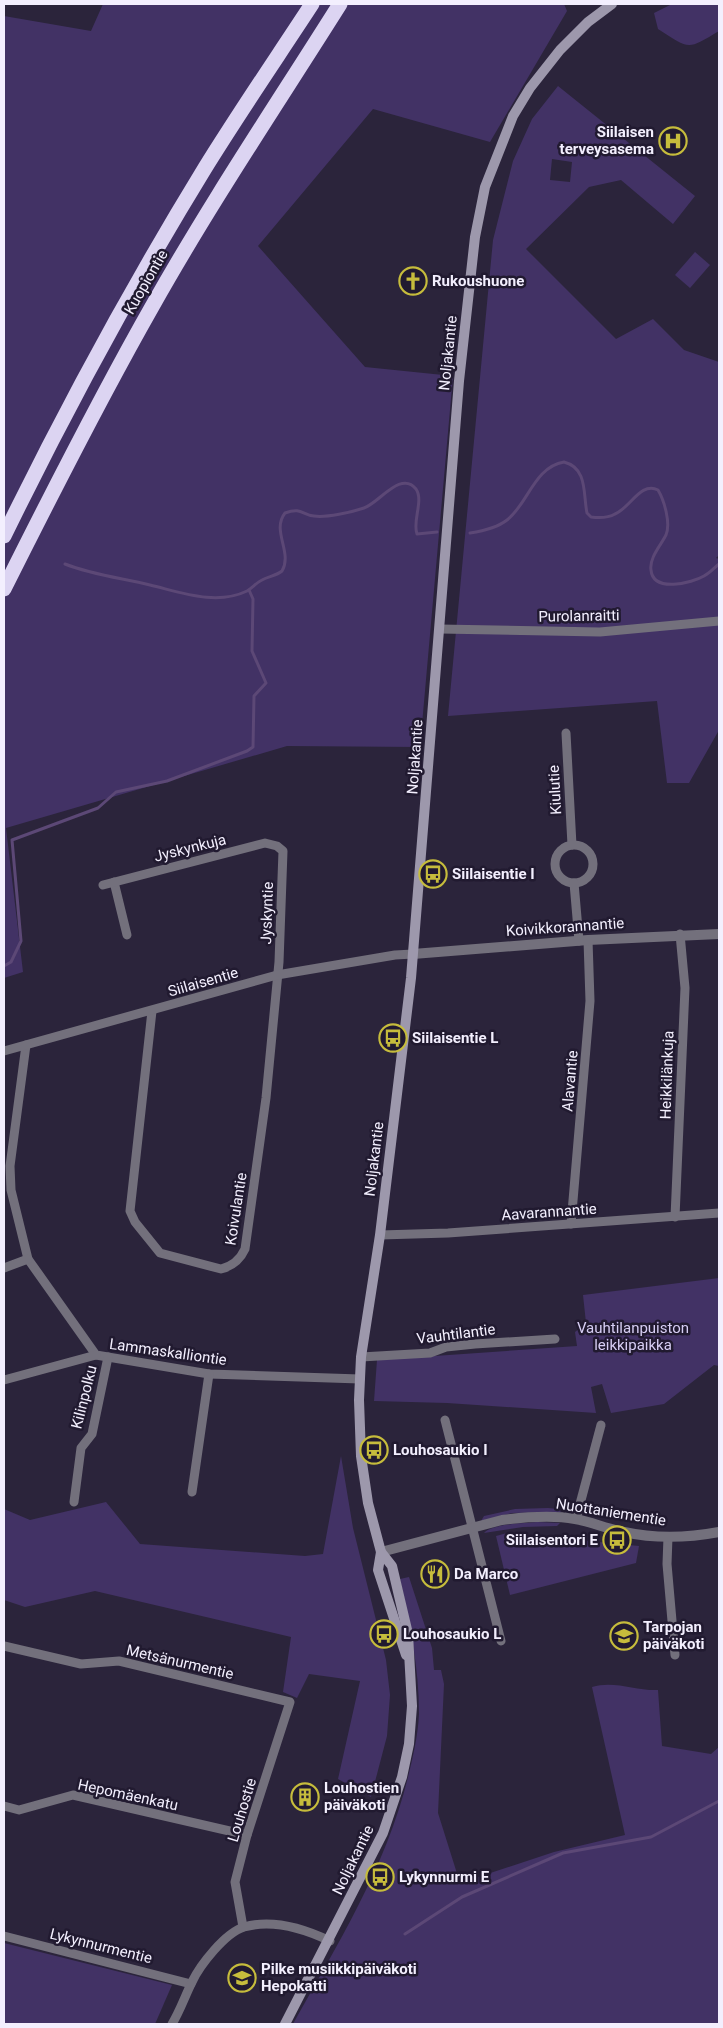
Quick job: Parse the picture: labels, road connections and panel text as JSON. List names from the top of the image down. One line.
{"streets":{"highway":["Kuopiontie"],"main road":["Noljakantie"],"street":["Purolanraitti","Kiulutie","Jyskynkuja","Jyskyntie","Koivikkorannantie","Siilaisentie","Heikkilänkuja","Alavantie","Koivulantie","Aavarannantie","Vauhtilantie","Lammaskalliontie","Kilinpolku","Nuottaniementie","Metsänurmentie","Hepomäenkatu","Louhostie","Lykynnurmentie"]},"crossings":[["Noljakantie","Purolanraitti"],["Noljakantie","Koivikkorannantie"],["Noljakantie","Siilaisentie"],["Noljakantie","Aavarannantie"],["Noljakantie","Vauhtilantie"],["Noljakantie","Lammaskalliontie"],["Noljakantie","Nuottaniementie"],["Jyskynkuja","Jyskyntie"],["Jyskyntie","Siilaisentie"],["Jyskyntie","Koivulantie"],["Koivikkorannantie","Siilaisentie"],["Koivikkorannantie","Heikkilänkuja"],["Koivikkorannantie","Alavantie"],["Siilaisentie","Koivulantie"],["Siilaisentie","Lammaskalliontie"],["Heikkilänkuja","Aavarannantie"],["Alavantie","Aavarannantie"],["Lammaskalliontie","Kilinpolku"],["Metsänurmentie","Louhostie"],["Hepomäenkatu","Louhostie"]],"parks":["Vauhtilanpuiston leikkipaikka"],"places":{"hospital":["Siilaisen terveysasema"],"church":["Rukoushuone"],"bus stop":["Siilaisentie I","Siilaisentie L","Louhosaukio I","Siilaisentori E","Louhosaukio L","Lykynnurmi E"],"restaurant":["Da Marco"],"school or university":["Tarpojan päiväkoti","Pilke musiikkipäiväkoti Hepokatti"],"building":["Louhostien päiväkoti"]}}
